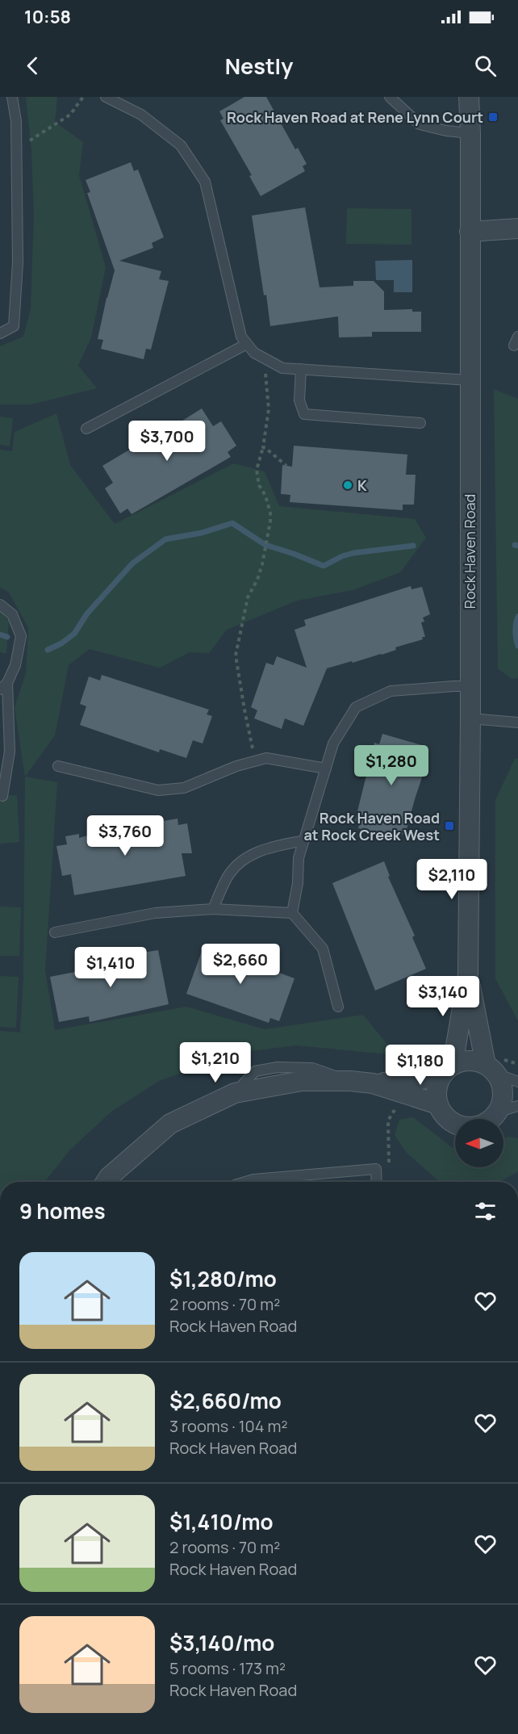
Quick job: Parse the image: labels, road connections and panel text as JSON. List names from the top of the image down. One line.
{"streets":{"street":["Rock Haven Road"]},"places":{"transit":["Rock Haven Road at Rene Lynn Court","Rock Haven Road at Rock Creek West"],"other":["K"]},"north":"left","page":{"status":"10:58","header":"Nestly","price":["$3,700","$1,280","$3,760","$2,110","$2,660","$1,410","$3,140","$1,210","$1,180"],"heading":"9 homes","list":[{"name":"$1,280/mo","note":"2 rooms · 70 m² · Rock Haven Road"},{"name":"$2,660/mo","note":"3 rooms · 104 m² · Rock Haven Road"},{"name":"$1,410/mo","note":"2 rooms · 70 m² · Rock Haven Road"},{"name":"$3,140/mo","note":"5 rooms · 173 m² · Rock Haven Road"}]}}
